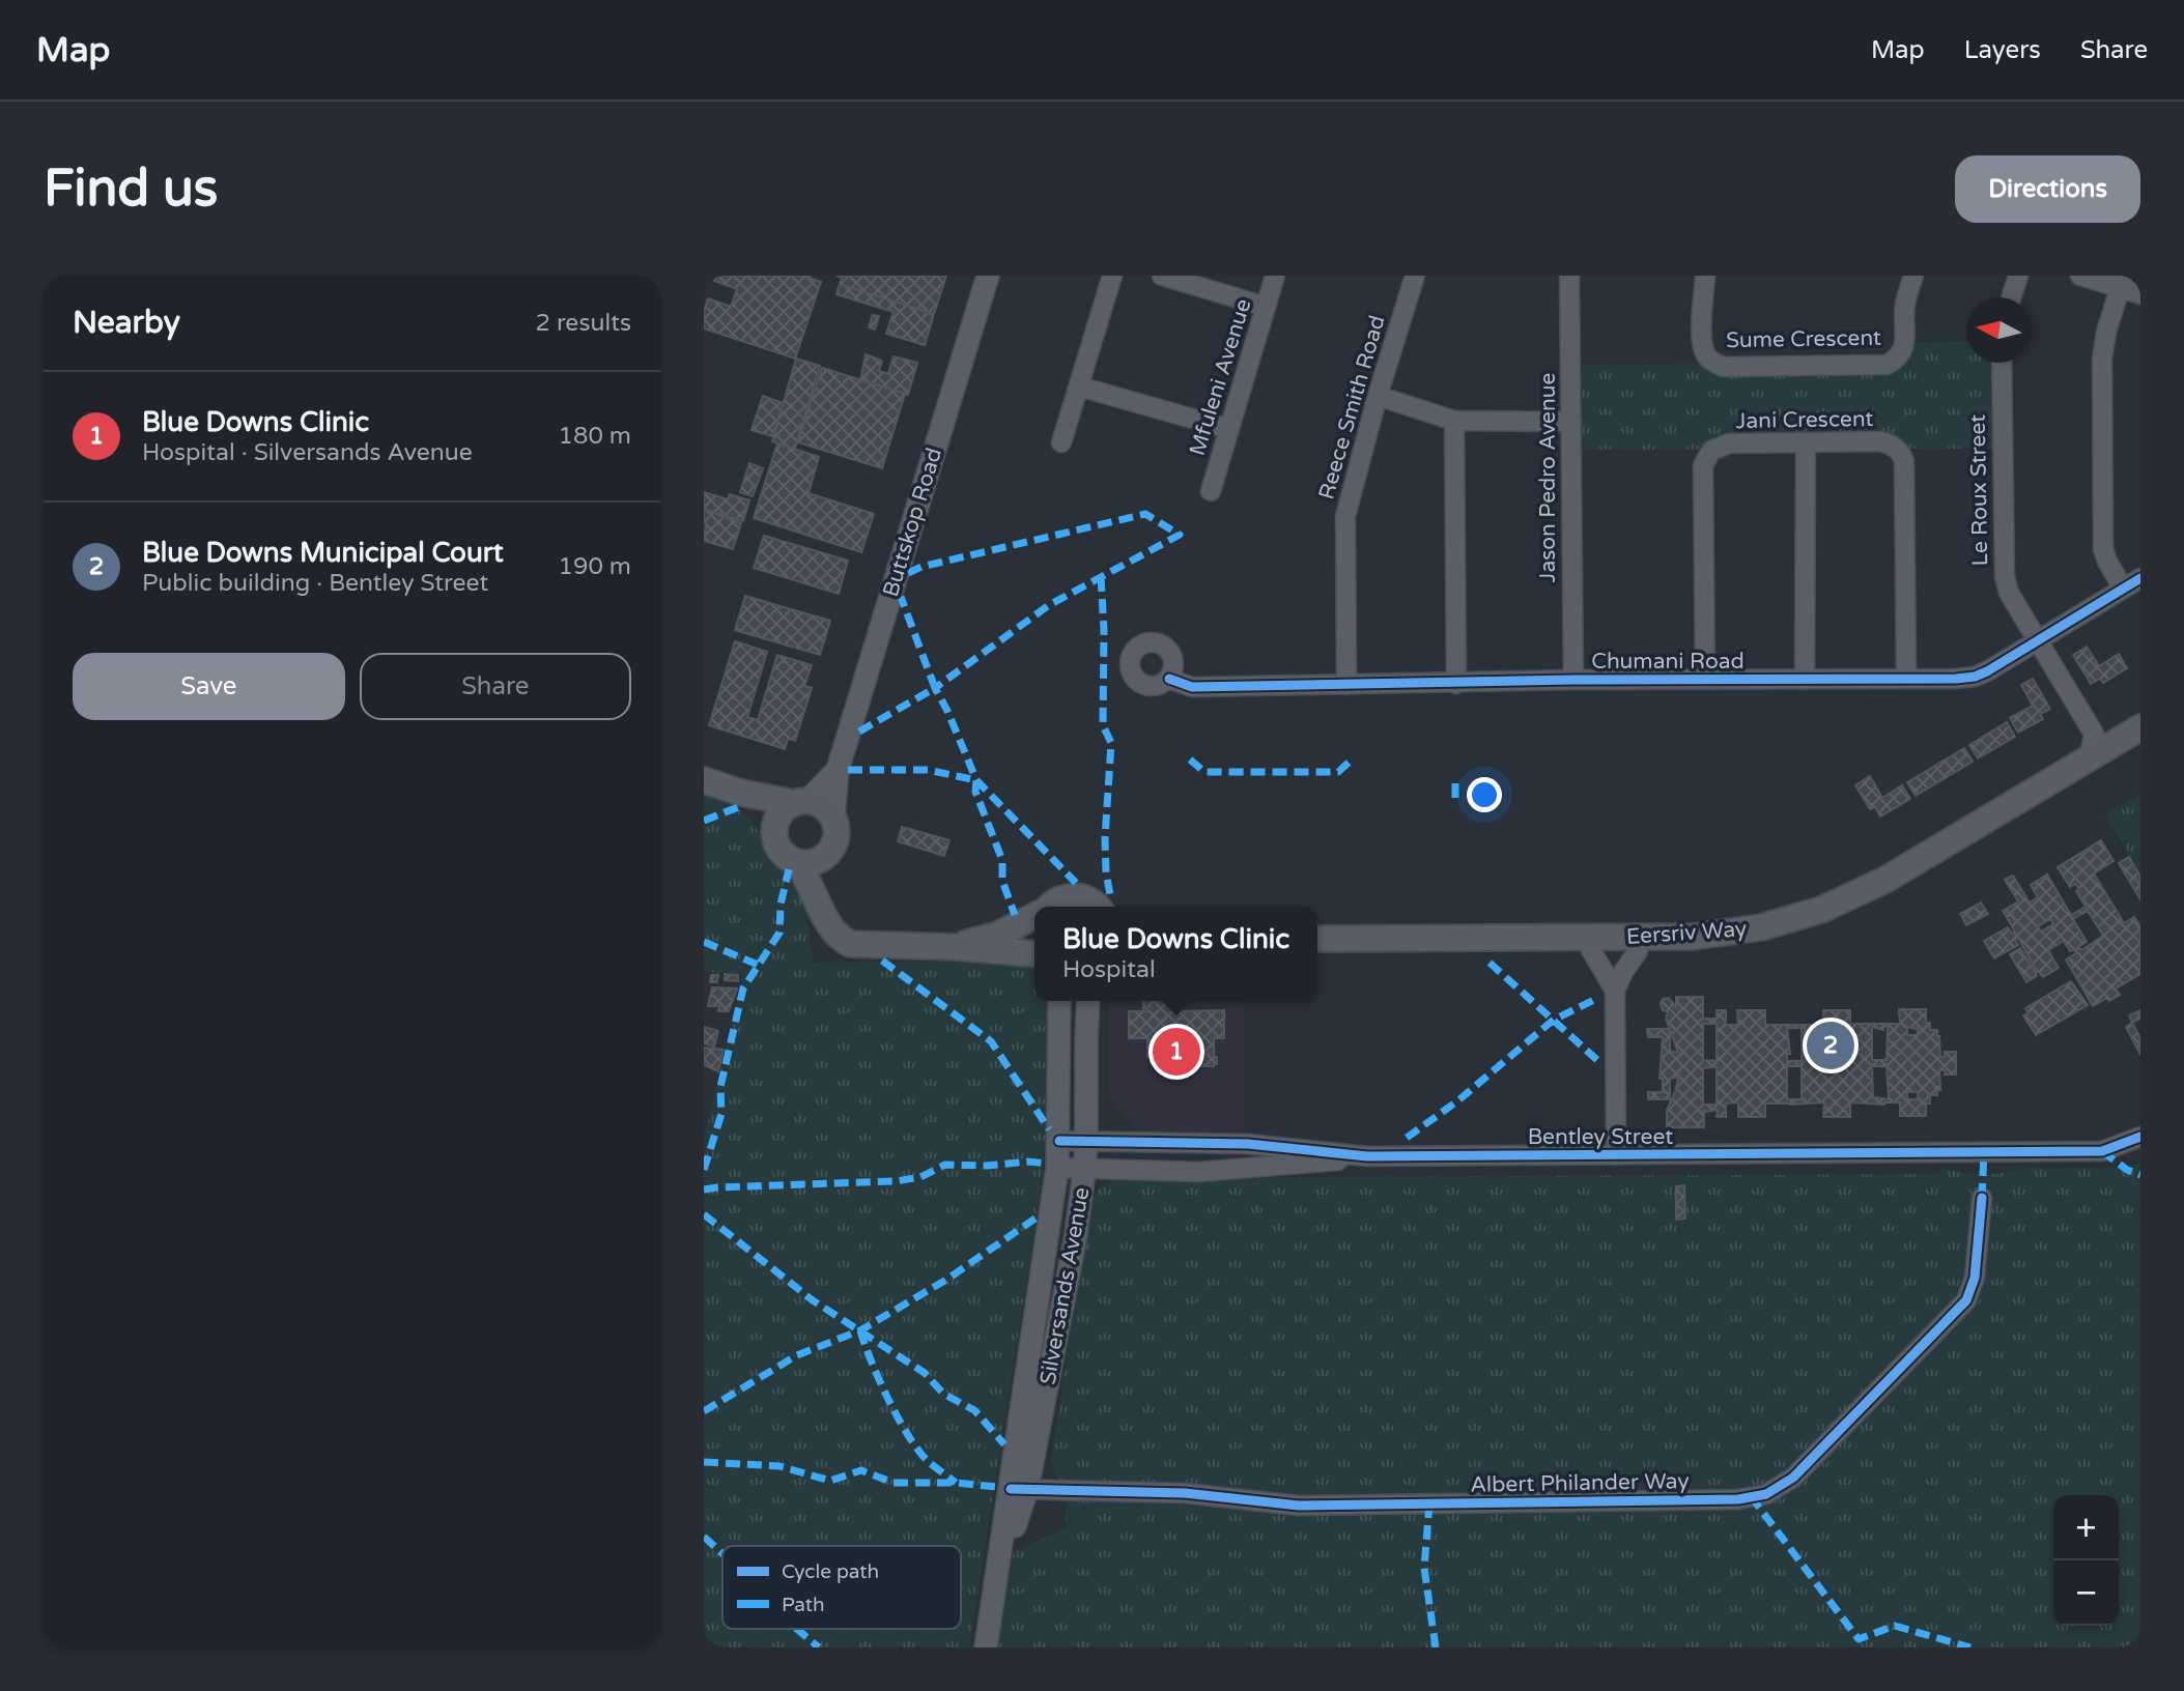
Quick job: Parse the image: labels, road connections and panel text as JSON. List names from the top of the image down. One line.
{"streets":{"main road":["Eersriv Way"],"street":["Sume Crescent","Mfuleni Avenue","Reece Smith Road","Jani Crescent","Jason Pedro Avenue","Le Roux Street","Buttskop Road","Chumani Road","Bentley Street","Silversands Avenue","Albert Philander Way"]},"crossings":[["Reece Smith Road","Chumani Road"],["Jani Crescent","Chumani Road"],["Jason Pedro Avenue","Chumani Road"],["Le Roux Street","Chumani Road"],["Le Roux Street","Eersriv Way"],["Bentley Street","Silversands Avenue"],["Silversands Avenue","Albert Philander Way"]],"legend":["Cycle path","Path"],"north":"left","page":{"header":"Map","nav":["Map","Layers","Share"],"buttons":["Directions",["Save","Share"]],"title":"Find us","heading":["Nearby","2 results"],"list":[{"mark":"1","name":"Blue Downs Clinic","note":"Hospital · Silversands Avenue","value":"180 m"},{"mark":"2","name":"Blue Downs Municipal Court","note":"Public building · Bentley Street","value":"190 m"}],"popup":["Blue Downs Clinic","Hospital"],"pins":["2","1"],"map_buttons":["+","−"]}}
